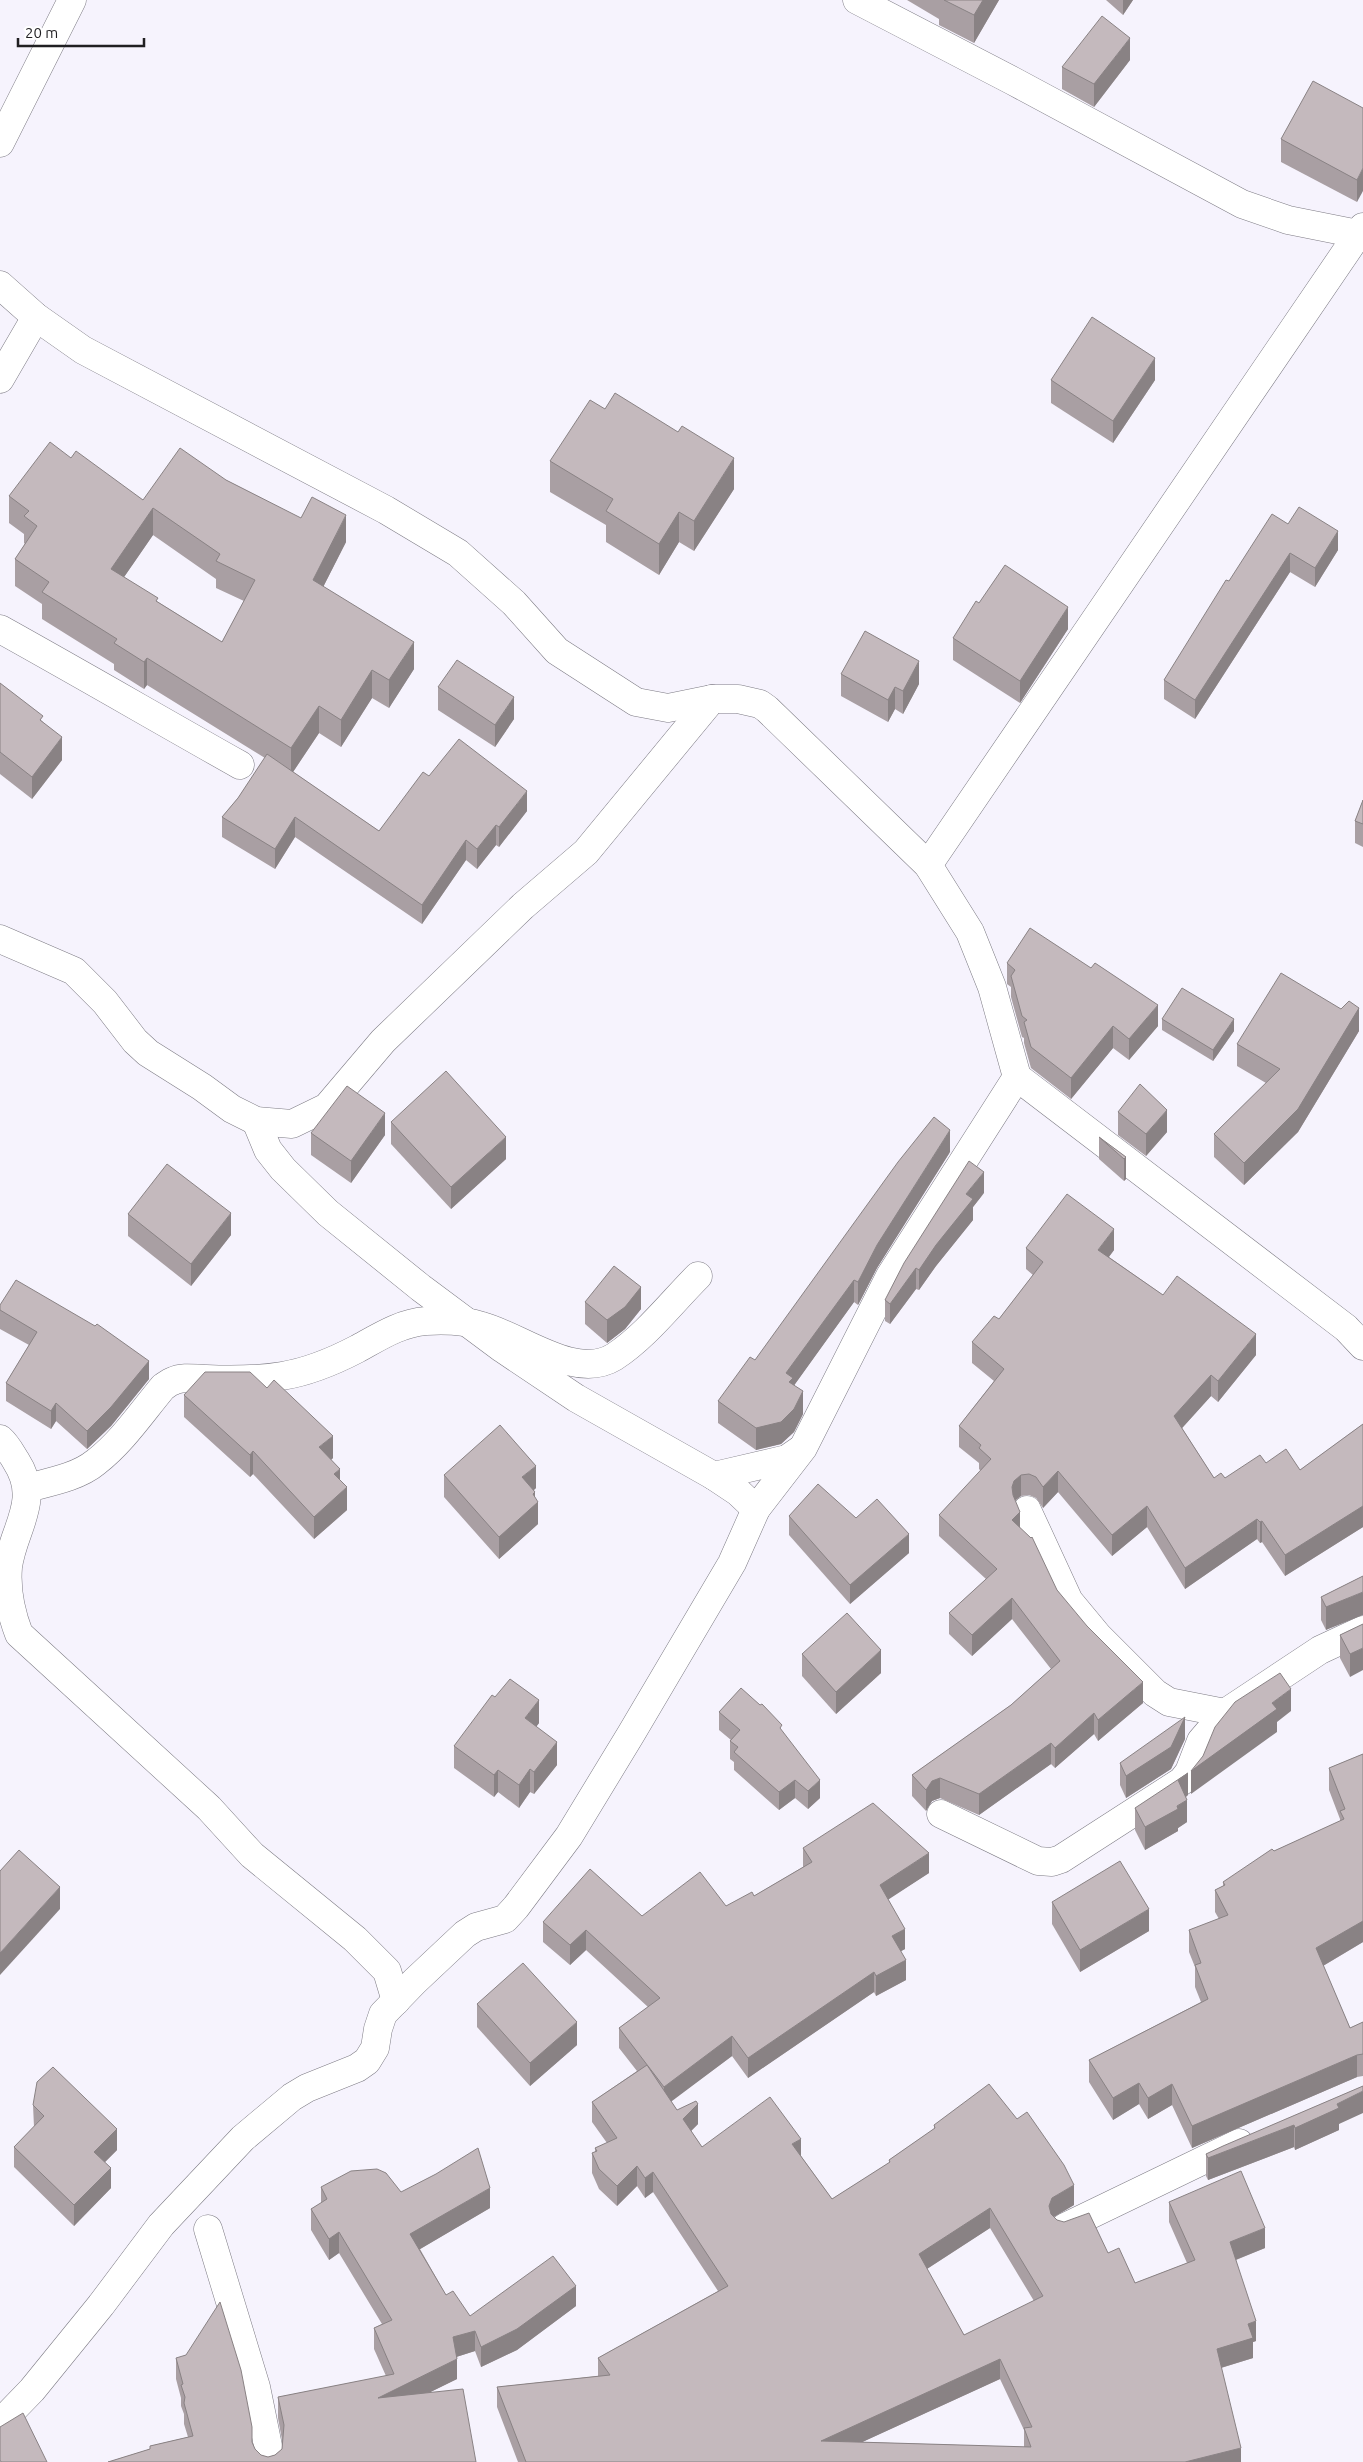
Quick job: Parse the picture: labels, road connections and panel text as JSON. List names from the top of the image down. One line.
{"scale_bar":"20 m"}
